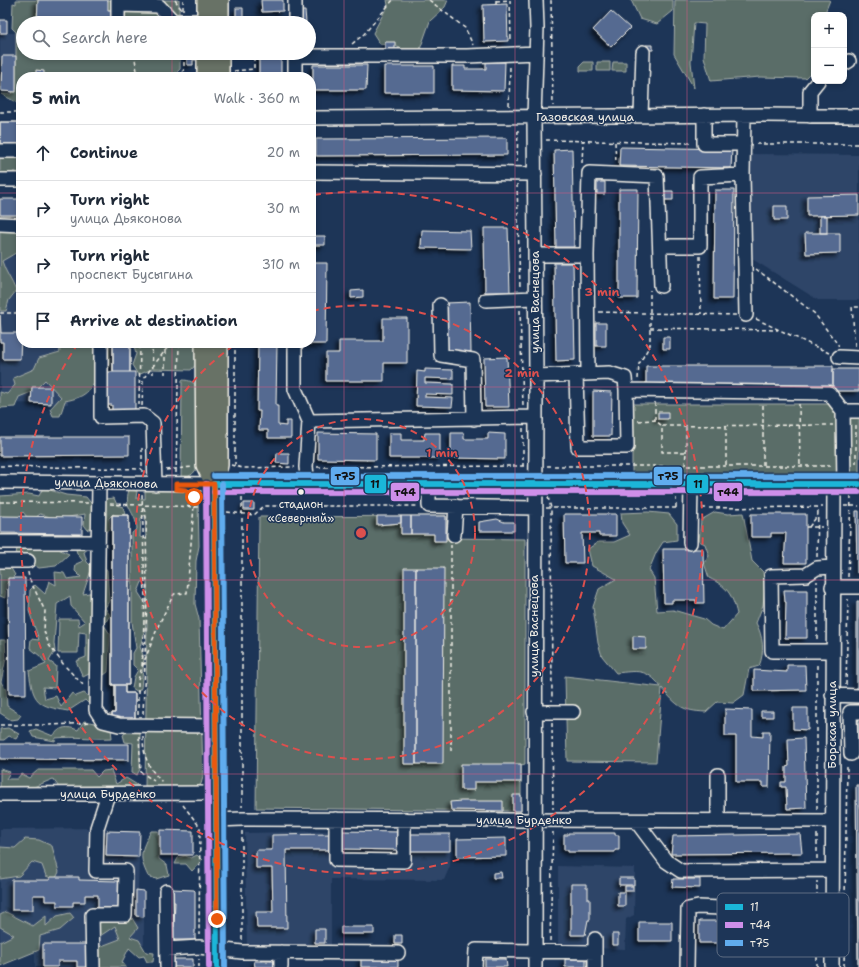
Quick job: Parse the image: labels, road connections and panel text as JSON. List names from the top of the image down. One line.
{"streets":{"main road":["улица Дьяконова"],"street":["Газовская улица","улица Васнецова","Борская улица","улица Бурденко"]},"crossings":[["Газовская улица","улица Васнецова"],["улица Васнецова","улица Дьяконова"],["улица Васнецова","улица Бурденко"],["улица Дьяконова","Борская улица"],["Борская улица","улица Бурденко"]],"places":["стадион «Северный»"],"lines":["transit line т75","transit line 11","transit line т44"],"legend":["11","т44","т75"],"page":{"map_buttons":["+","−"],"search":"Search here","heading":["5 min","Walk · 360 m"],"list":[["Continue","20 m"],["Turn right","улица Дьяконова","30 m"],["Turn right","проспект Бусыгина","310 m"],"Arrive at destination"]},"rings":["3 min","2 min","1 min"]}
